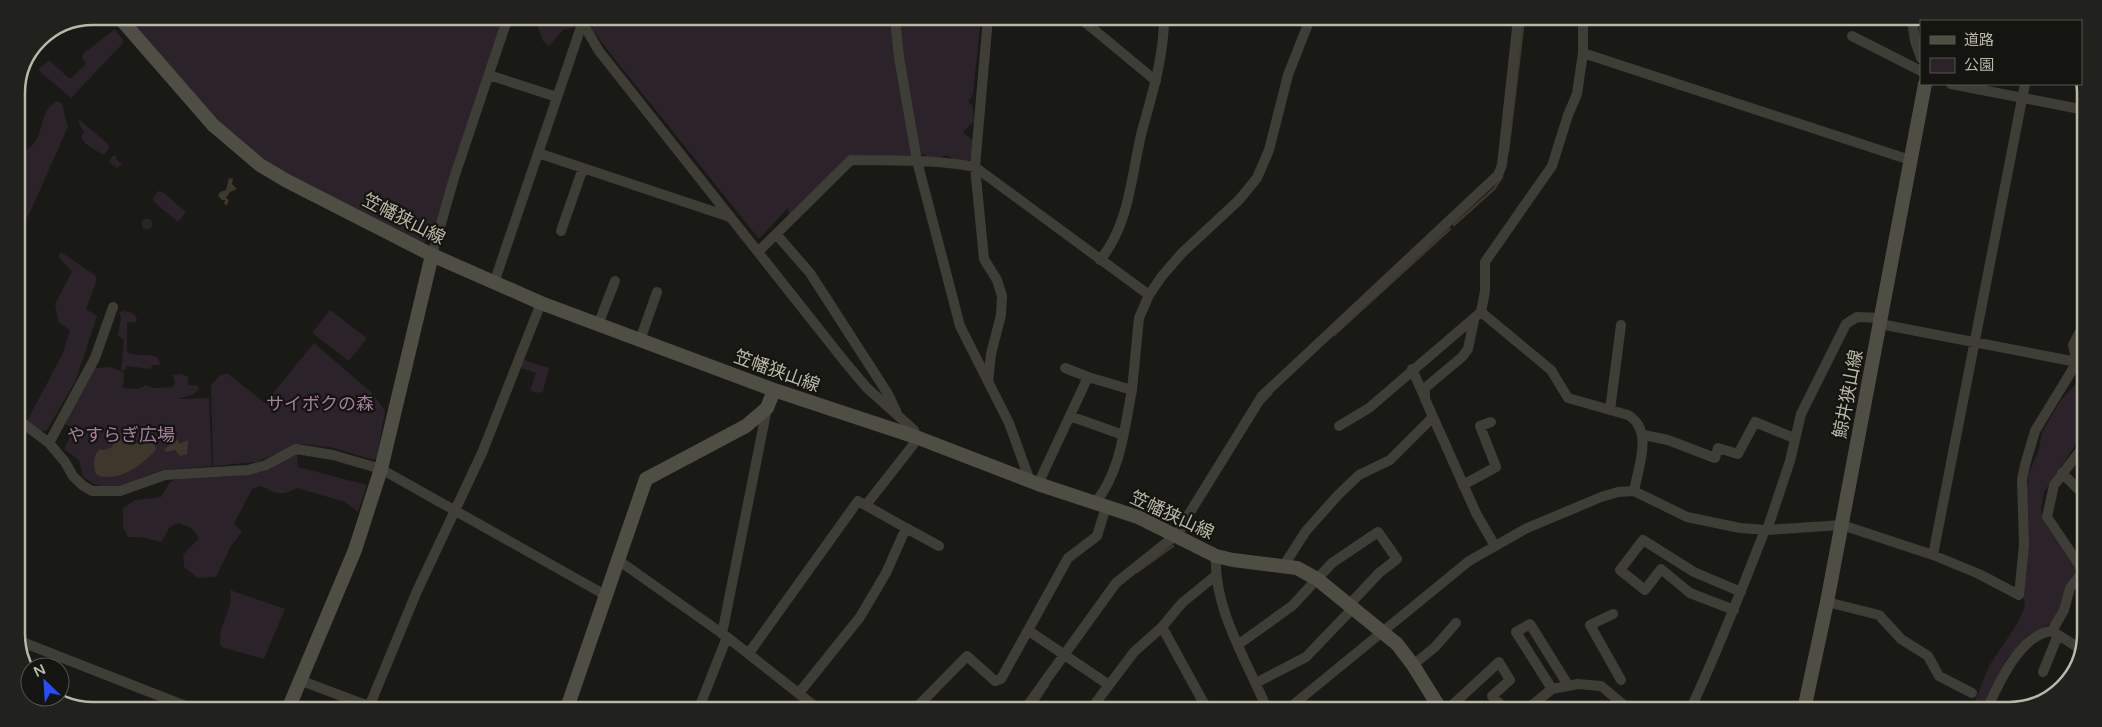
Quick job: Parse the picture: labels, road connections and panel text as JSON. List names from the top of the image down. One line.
{"streets":{"main road":["笠幡狭山線","鯨井狭山線"]},"parks":["サイボクの森","やすらぎ広場"],"legend":["道路","公園"],"north":"top left"}
